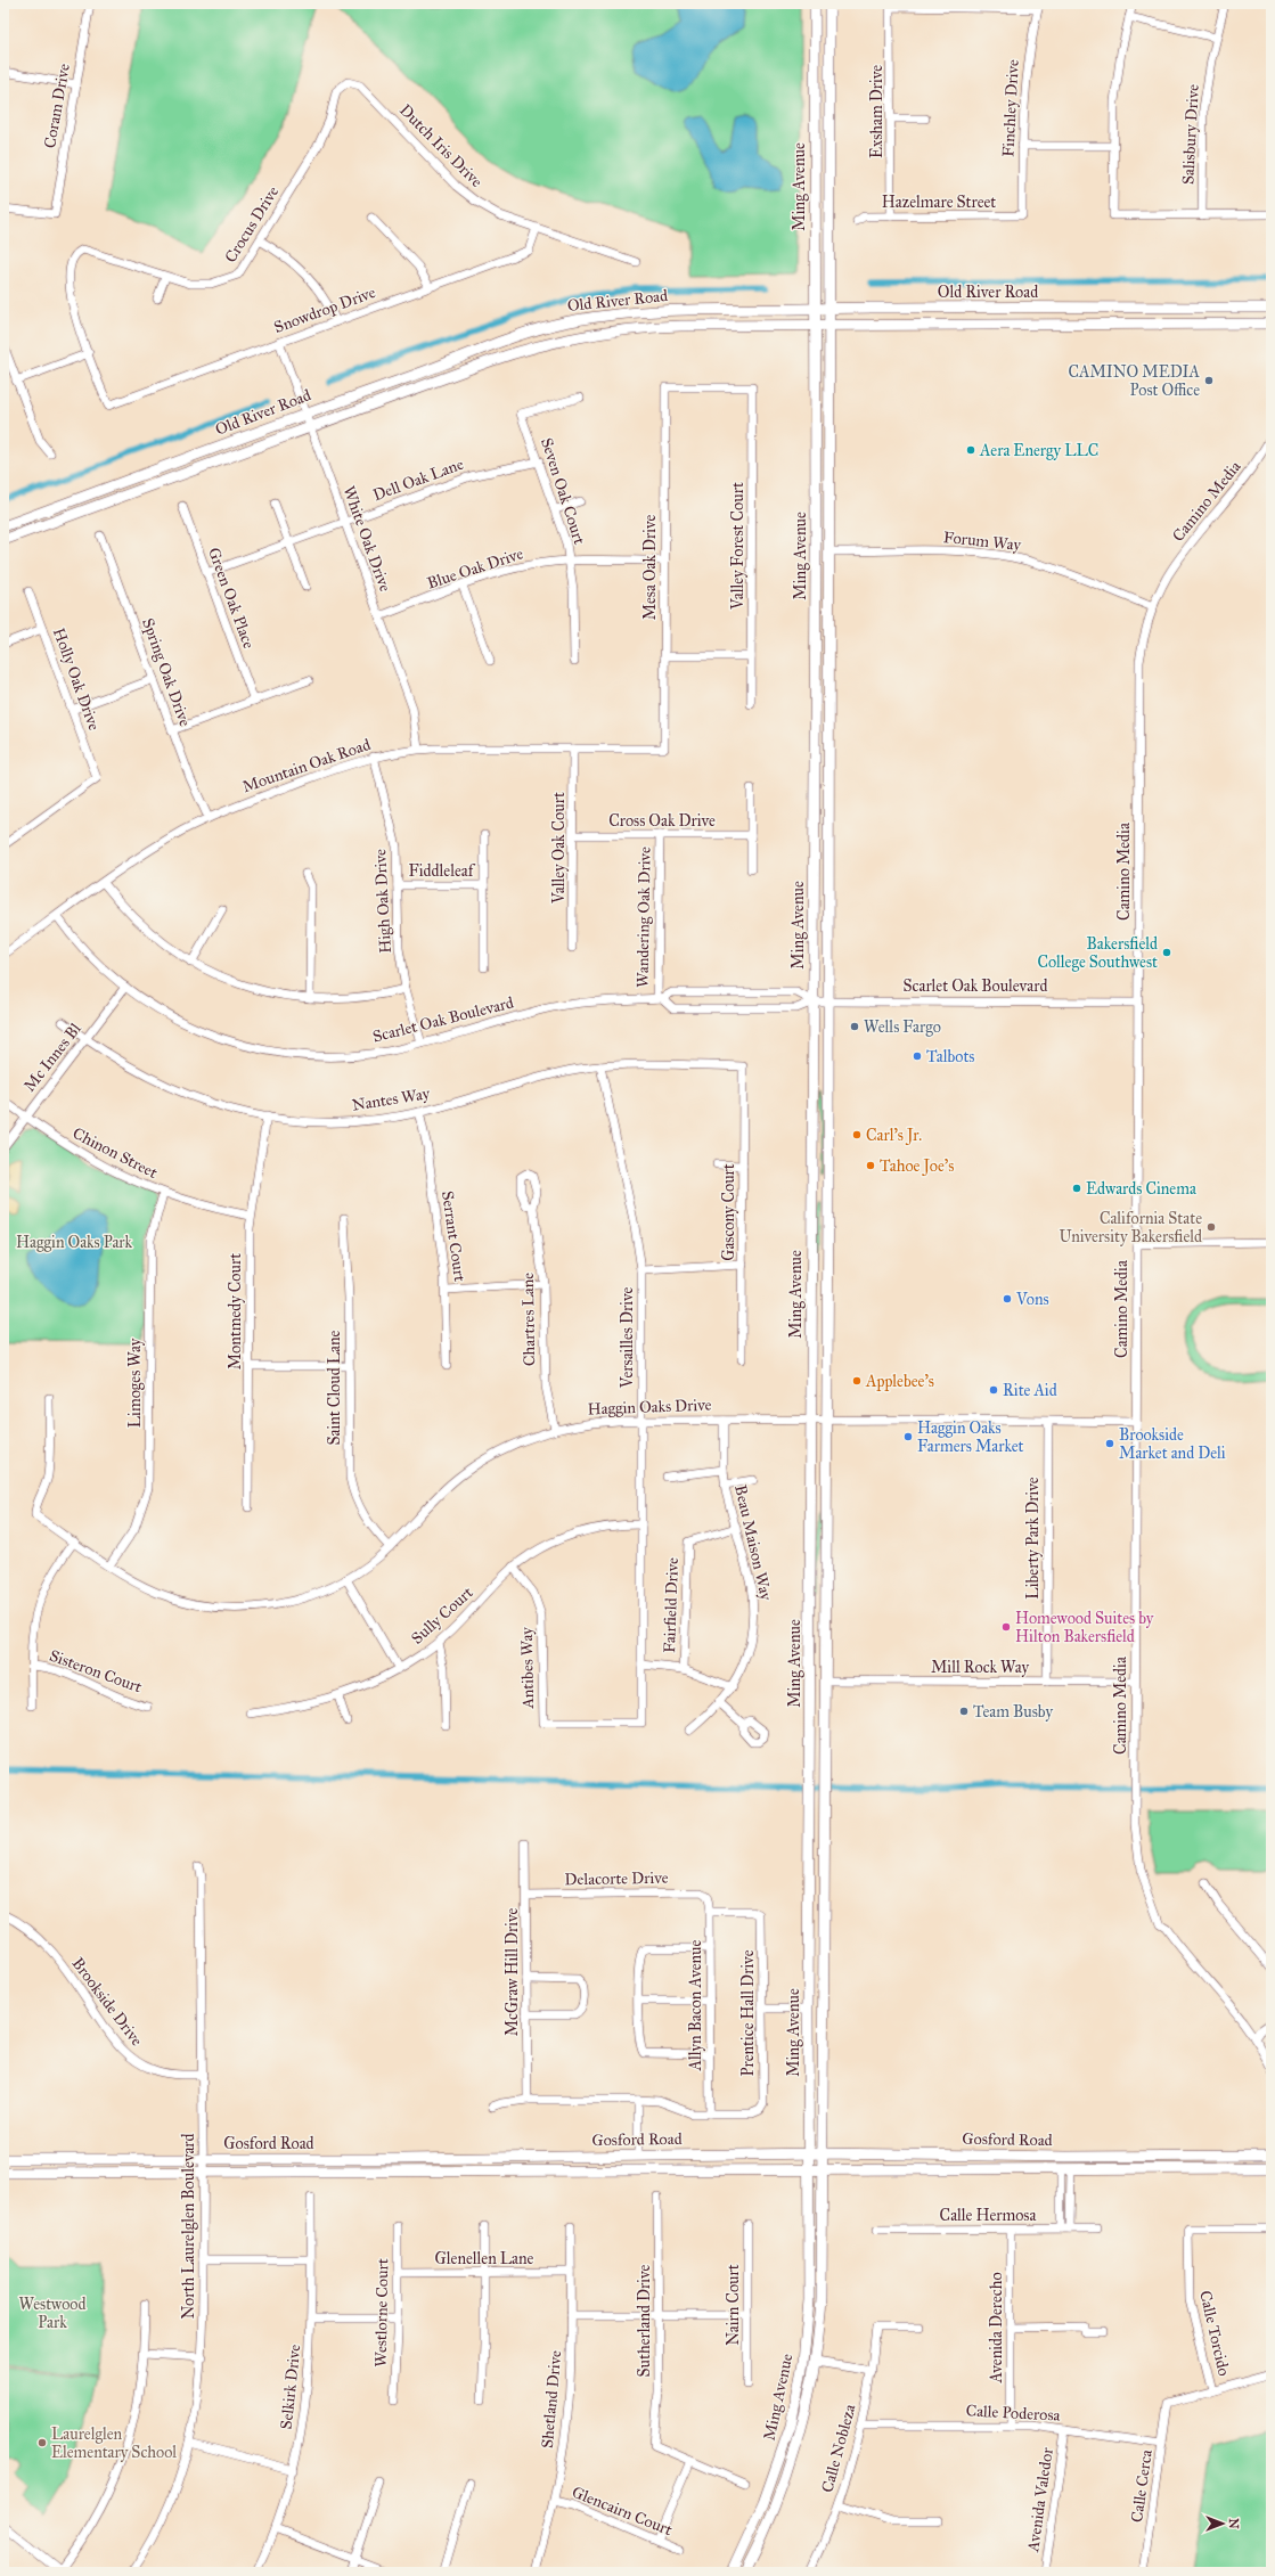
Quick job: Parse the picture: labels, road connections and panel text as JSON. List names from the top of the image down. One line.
{"streets":{"main road":["Ming Avenue","Old River Road","Gosford Road"],"street":["Coram Drive","Finchley Drive","Exsham Drive","Salisbury Drive","Dutch Iris Drive","Hazelmare Street","Crocus Drive","Snowdrop Drive","Dell Oak Lane","Seven Oak Court","Camino Media","White Oak Drive","Forum Way","Valley Forest Court","Mesa Oak Drive","Blue Oak Drive","Green Oak Place","Spring Oak Drive","Holly Oak Drive","Mountain Oak Road","Cross Oak Drive","Valley Oak Court","Fiddleleaf","High Oak Drive","Wandering Oak Drive","Scarlet Oak Boulevard","Mc Innes Bl","Nantes Way","Chinon Street","Gascony Court","Serrant Court","Montmedy Court","Chartres Lane","Versailles Drive","Limoges Way","Saint Cloud Lane","Haggin Oaks Drive","Liberty Park Drive","Beau Maison Way","Fairfield Drive","Sully Court","Mill Rock Way","Antibes Way","Sisteron Court","Delacorte Drive","McGraw Hill Drive","Brookside Drive","Allyn Bacon Avenue","Prentice Hall Drive","Calle Hermosa","North Laurelglen Boulevard","Glenellen Lane","Nairn Court","Westlorne Court","Sutherland Drive","Avenida Derecho","Calle Torcido","Selkirk Drive","Shetland Drive","Calle Poderosa","Calle Nobleza","Calle Cerca","Avenida Valedor","Glencairn Court"]},"crossings":[["Finchley Drive","Hazelmare Street"],["Exsham Drive","Hazelmare Street"],["Dutch Iris Drive","Crocus Drive"],["Dutch Iris Drive","Snowdrop Drive"],["Ming Avenue","Old River Road"],["Ming Avenue","Forum Way"],["Ming Avenue","Scarlet Oak Boulevard"],["Ming Avenue","Haggin Oaks Drive"],["Ming Avenue","Mill Rock Way"],["Ming Avenue","Gosford Road"],["Crocus Drive","Snowdrop Drive"],["Old River Road","White Oak Drive"],["Snowdrop Drive","White Oak Drive"],["Dell Oak Lane","Seven Oak Court"],["Dell Oak Lane","White Oak Drive"],["Dell Oak Lane","Green Oak Place"],["Seven Oak Court","Blue Oak Drive"],["Camino Media","Forum Way"],["Camino Media","Scarlet Oak Boulevard"],["Camino Media","Haggin Oaks Drive"],["Camino Media","Mill Rock Way"],["White Oak Drive","Blue Oak Drive"],["White Oak Drive","Mountain Oak Road"],["Valley Forest Court","Mesa Oak Drive"],["Mesa Oak Drive","Blue Oak Drive"],["Mesa Oak Drive","Mountain Oak Road"],["Spring Oak Drive","Mountain Oak Road"],["Mountain Oak Road","Valley Oak Court"],["Mountain Oak Road","High Oak Drive"],["Mountain Oak Road","Scarlet Oak Boulevard"],["Cross Oak Drive","Valley Oak Court"],["Cross Oak Drive","Wandering Oak Drive"],["Fiddleleaf","High Oak Drive"],["High Oak Drive","Scarlet Oak Boulevard"],["Wandering Oak Drive","Scarlet Oak Boulevard"],["Scarlet Oak Boulevard","Mc Innes Bl"],["Mc Innes Bl","Nantes Way"],["Mc Innes Bl","Chinon Street"],["Nantes Way","Gascony Court"],["Nantes Way","Serrant Court"],["Nantes Way","Montmedy Court"],["Nantes Way","Versailles Drive"],["Chinon Street","Montmedy Court"],["Chinon Street","Limoges Way"],["Chartres Lane","Haggin Oaks Drive"],["Versailles Drive","Haggin Oaks Drive"],["Versailles Drive","Sully Court"],["Versailles Drive","Antibes Way"],["Limoges Way","Haggin Oaks Drive"],["Saint Cloud Lane","Haggin Oaks Drive"],["Haggin Oaks Drive","Liberty Park Drive"],["Haggin Oaks Drive","Beau Maison Way"],["Liberty Park Drive","Mill Rock Way"],["Beau Maison Way","Fairfield Drive"],["Sully Court","Antibes Way"],["Delacorte Drive","McGraw Hill Drive"],["Delacorte Drive","Allyn Bacon Avenue"],["Brookside Drive","North Laurelglen Boulevard"],["Allyn Bacon Avenue","Prentice Hall Drive"],["Gosford Road","North Laurelglen Boulevard"],["Calle Hermosa","Avenida Derecho"],["Glenellen Lane","Westlorne Court"],["Glenellen Lane","Shetland Drive"],["Avenida Derecho","Calle Poderosa"],["Calle Torcido","Calle Cerca"],["Shetland Drive","Glencairn Court"],["Calle Poderosa","Calle Nobleza"],["Calle Poderosa","Calle Cerca"],["Calle Poderosa","Avenida Valedor"]],"parks":["Haggin Oaks Park","Westwood Park"],"places":["CAMINO MEDIA Post Office","Aera Energy LLC","Bakersfield College Southwest","Wells Fargo","Talbots","Carl's Jr.","Tahoe Joe's","Edwards Cinema","California State University Bakersfield","Vons","Applebee's","Rite Aid","Haggin Oaks Farmers Market","Brookside Market and Deli","Homewood Suites by Hilton Bakersfield","Team Busby","Laurelglen Elementary School"],"north":"right"}
